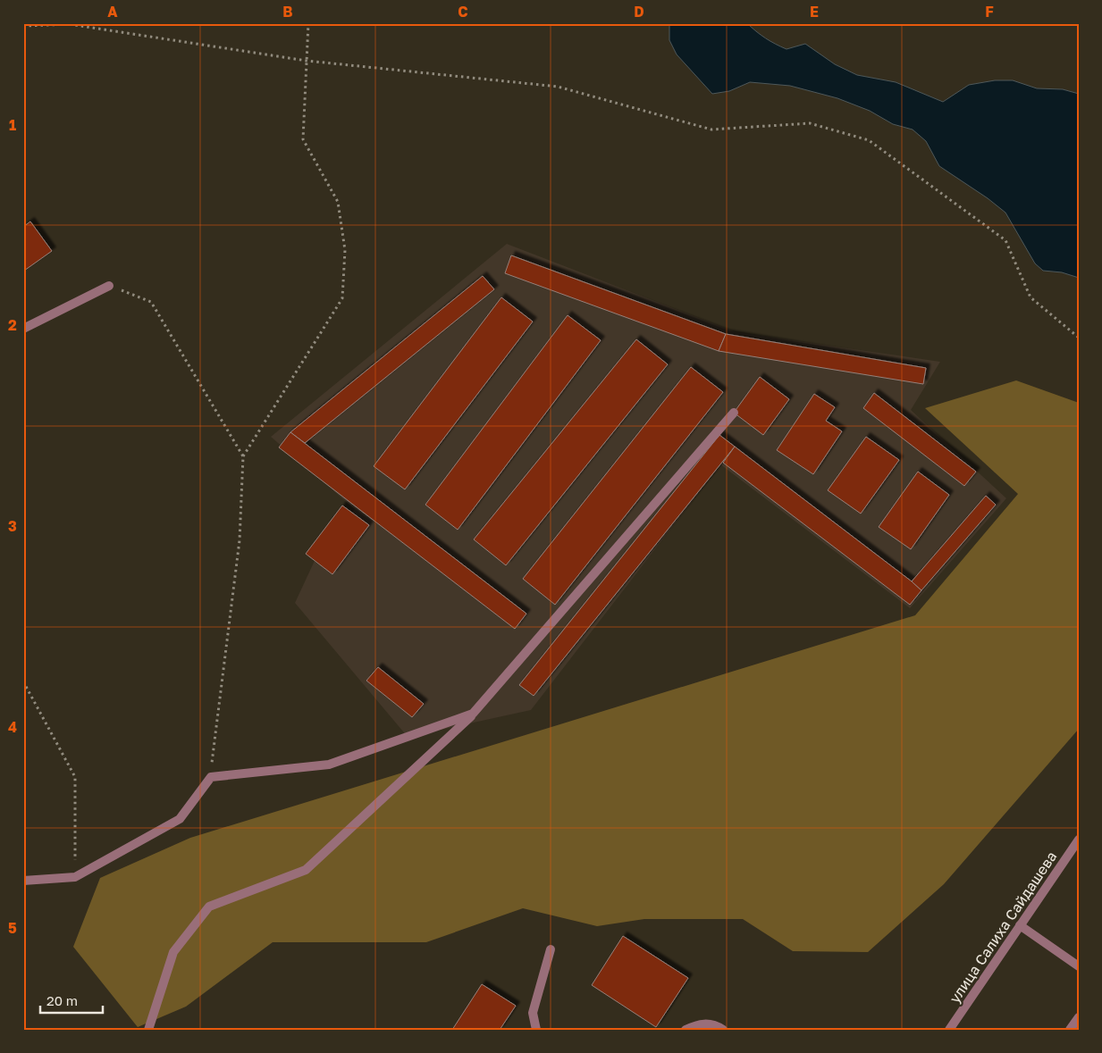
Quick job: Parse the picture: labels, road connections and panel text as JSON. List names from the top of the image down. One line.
{"streets":{"street":["улица Салиха Сайдашева"]},"scale_bar":"20 m","grid":{"columns":["A","B","C","D","E","F"],"rows":["1","2","3","4","5"]}}
